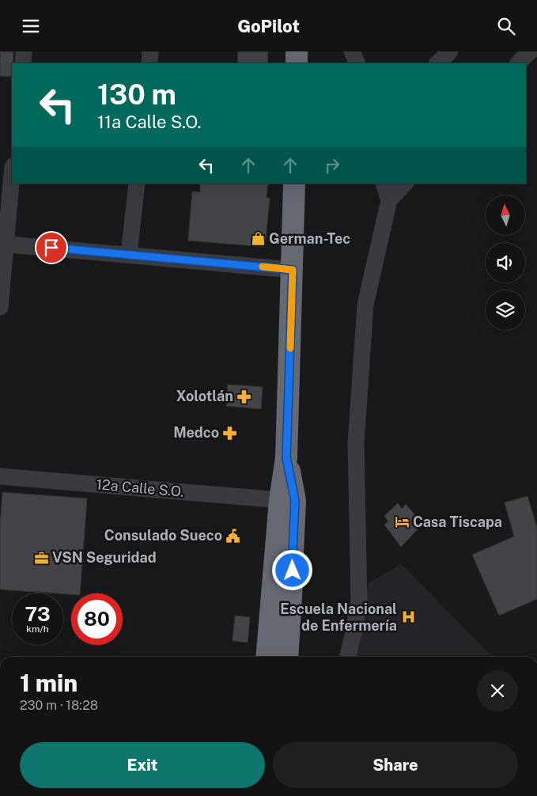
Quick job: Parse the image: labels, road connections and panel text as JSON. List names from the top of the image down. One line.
{"streets":{"street":["12a Calle S.O."]},"places":{"shop":["German-Tec"],"pharmacy":["Xolotlán","Medco"],"hotel":["Casa Tiscapa"],"public building":["Consulado Sueco"],"office":["VSN Seguridad"],"hospital":["Escuela Nacional de Enfermería"]},"north":"top","page":{"header":"GoPilot","turn":["130 m","11a Calle S.O."],"speed":"73 km/h","limit":"80","heading":["1 min","230 m · 18:28"],"buttons":["Exit","Share"]}}
